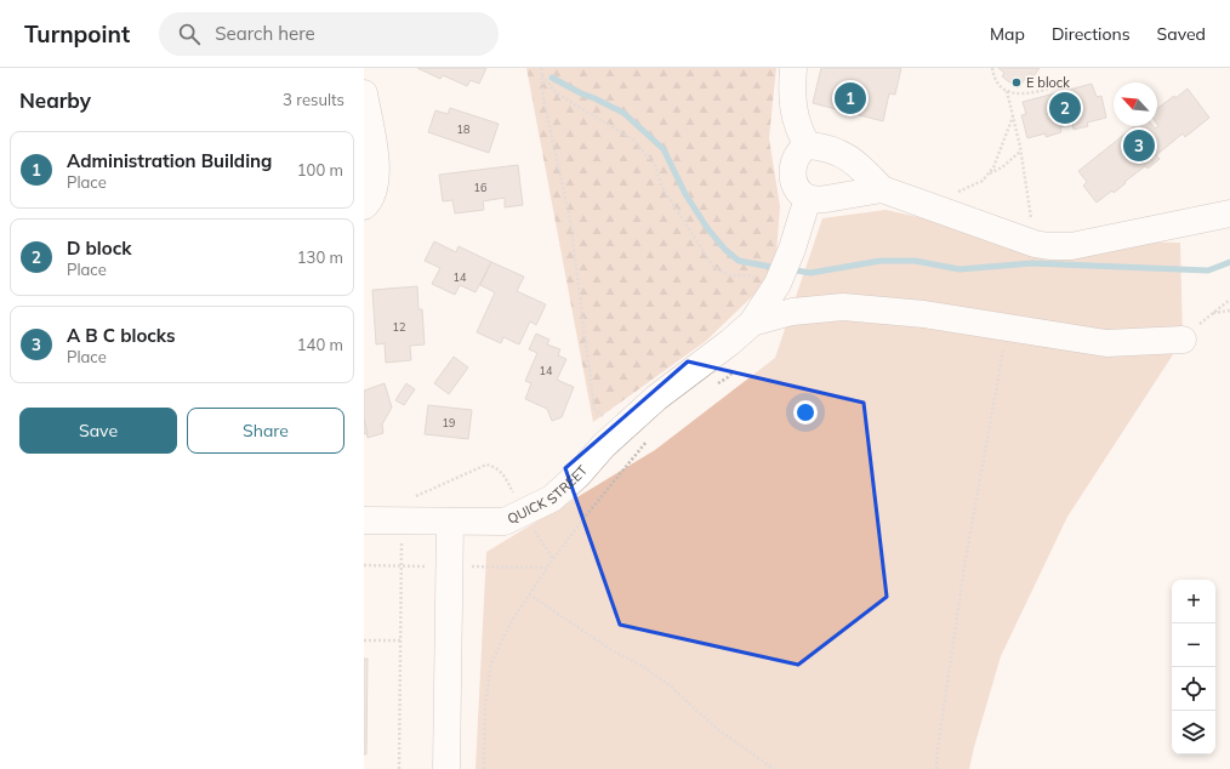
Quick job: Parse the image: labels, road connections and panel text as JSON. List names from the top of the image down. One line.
{"streets":{"street":["QUICK STREET"]},"places":["E block"],"house_numbers":["18","16","14","12","14","19"],"north":"top left","page":{"header":"Turnpoint","search":"Search here","nav":["Map","Directions","Saved"],"heading":["Nearby","3 results"],"pins":["1","2","3"],"list":[{"mark":"1","name":"Administration Building","note":"Place","value":"100 m"},{"mark":"2","name":"D block","note":"Place","value":"130 m"},{"mark":"3","name":"A B C blocks","note":"Place","value":"140 m"}],"buttons":["Save","Share"],"map_buttons":["+","−"]}}
